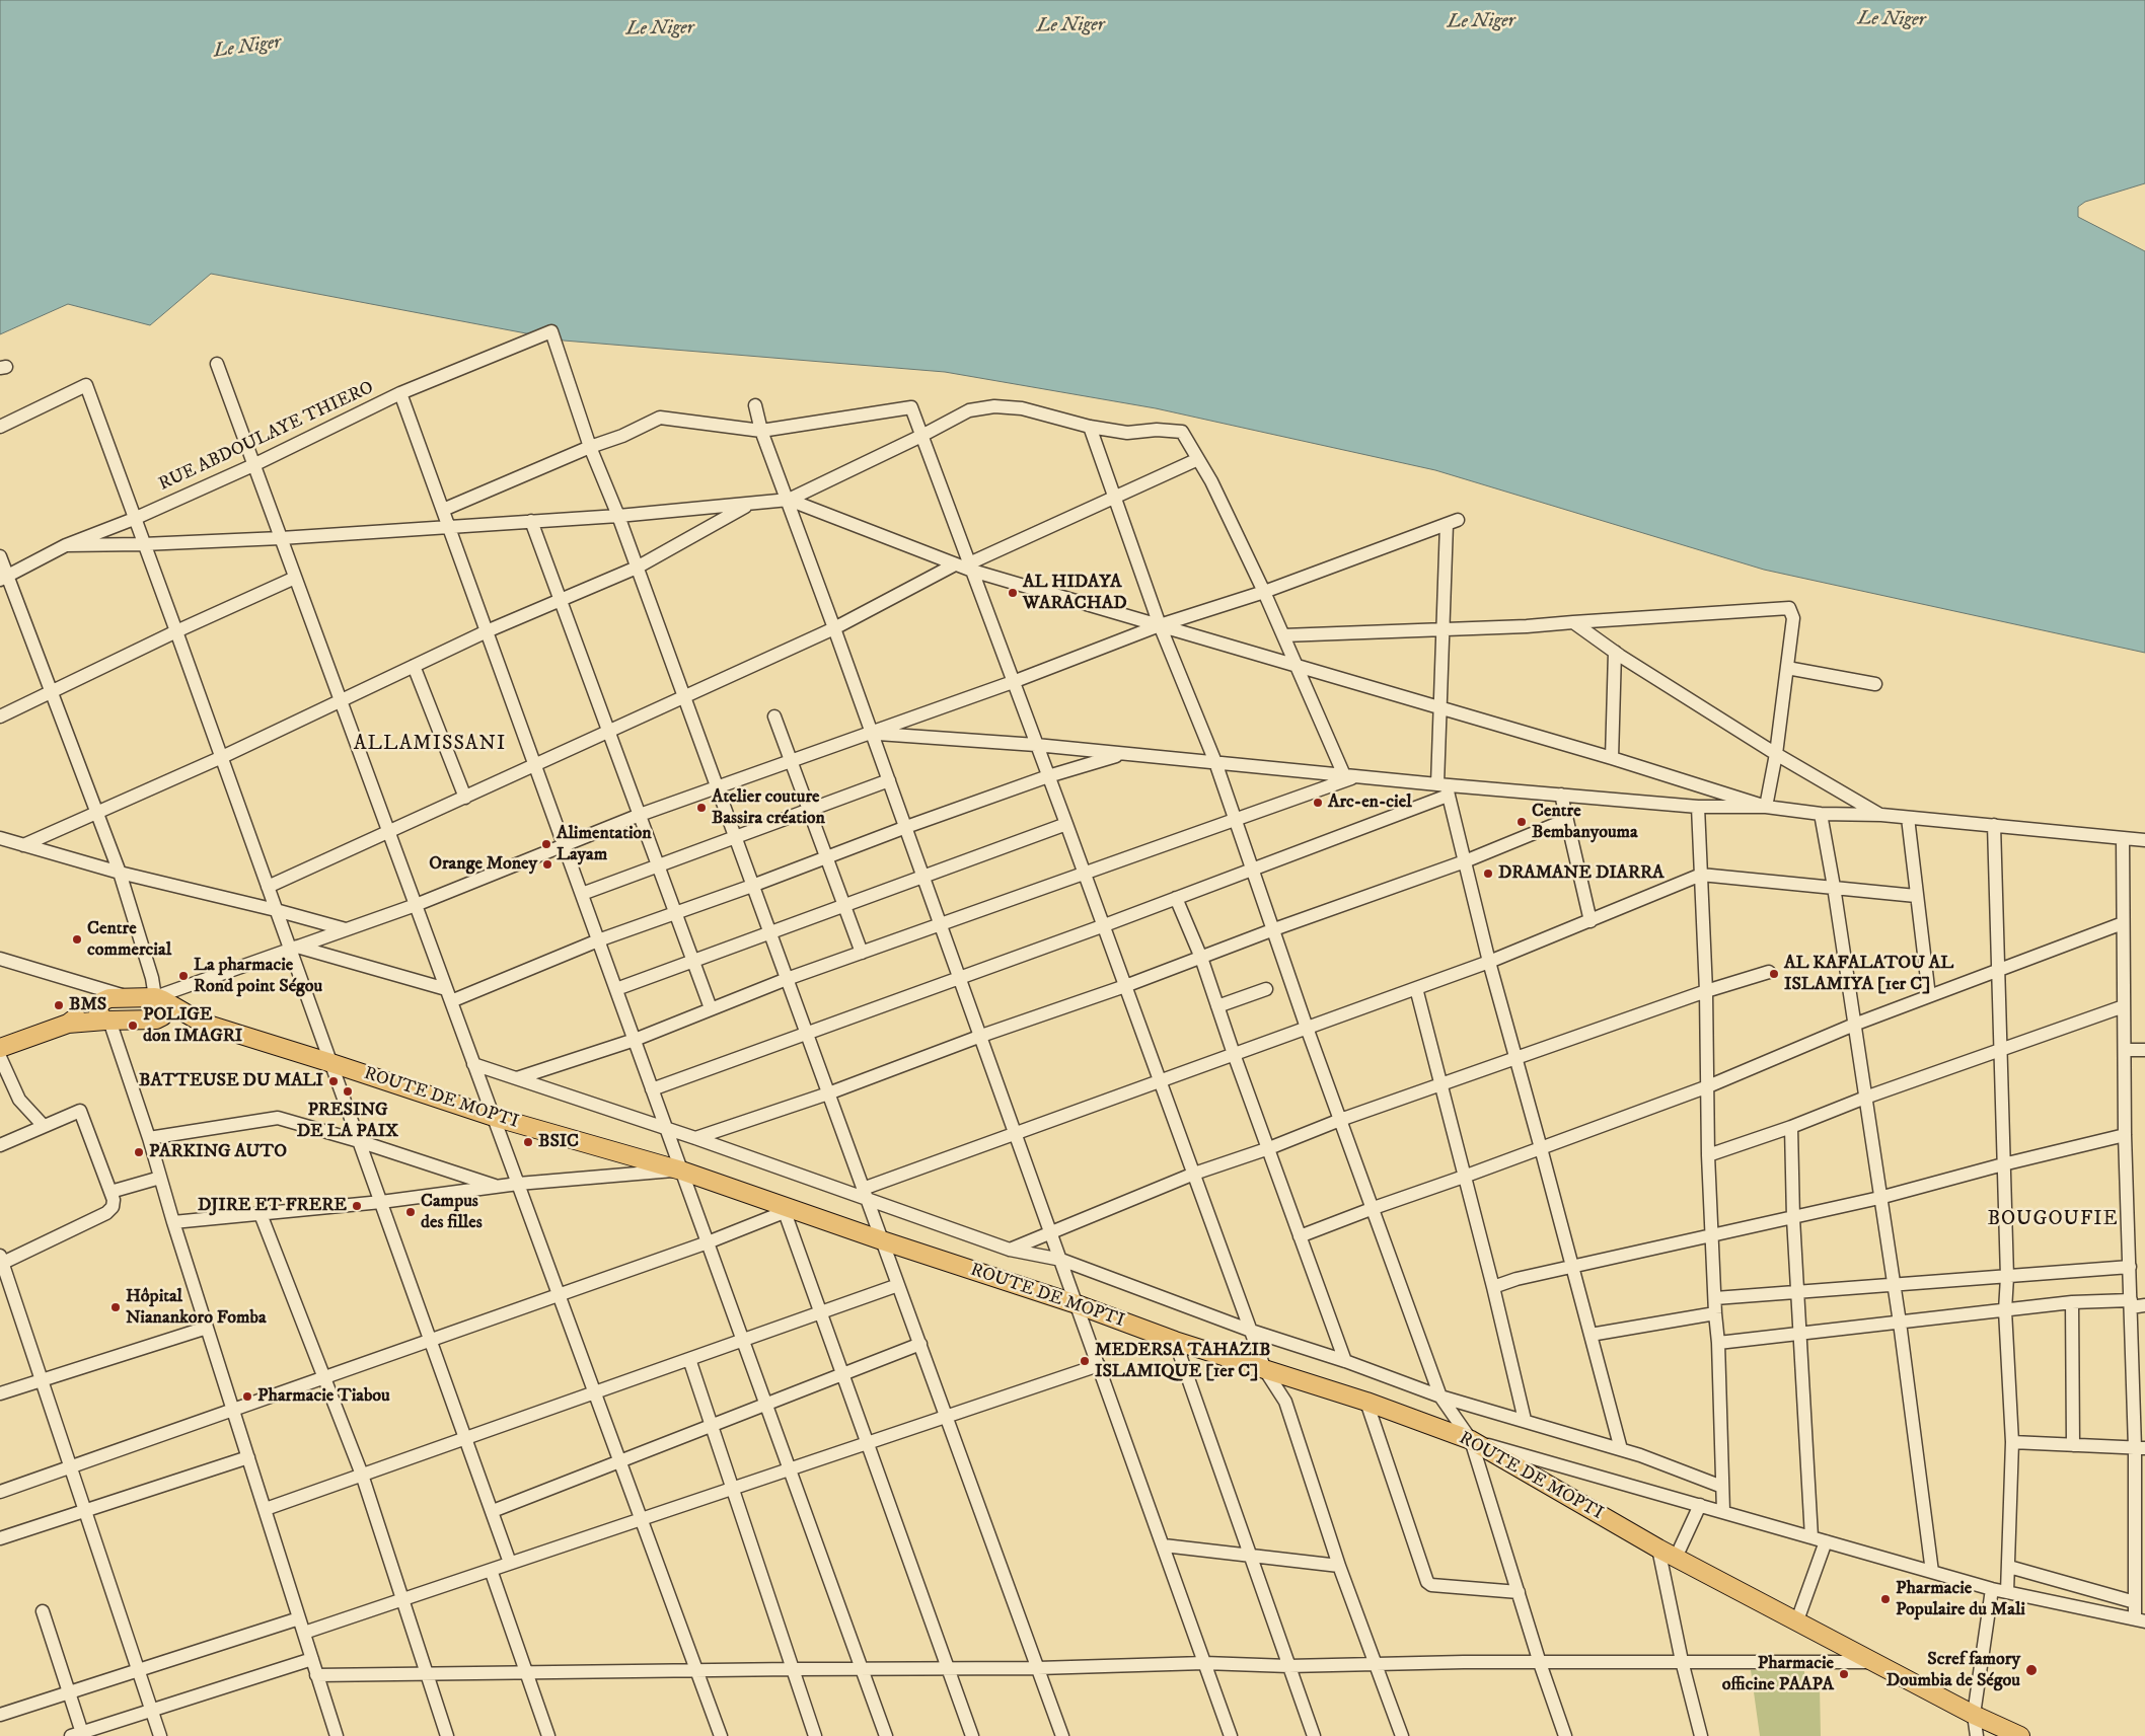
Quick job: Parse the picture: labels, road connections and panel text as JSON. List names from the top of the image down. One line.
{"streets":{"highway":["ROUTE DE MOPTI"],"street":["RUE ABDOULAYE THIERO"]},"districts":["ALLAMISSANI","BOUGOUFIE"],"water":["Le Niger"],"places":["AL HIDAYA WARACHAD","Arc-en-ciel","Atelier couture Bassira création","Centre Bembanyouma","Alimentation Layam","Orange Money","DRAMANE DIARRA","Centre commercial","AL KAFALATOU AL ISLAMIYA [1er C]","La pharmacie Rond point Ségou","BMS","POLIGE don IMAGRI","BATTEUSE DU MALI","PRESING DE LA PAIX","BSIC","PARKING AUTO","DJIRE ET FRERE","Campus des filles","Hôpital Nianankoro Fomba","MEDERSA TAHAZIB ISLAMIQUE [1er C]","Pharmacie Tiabou","Pharmacie Populaire du Mali","Scref famory Doumbia de Ségou","Pharmacie officine PAAPA"]}
